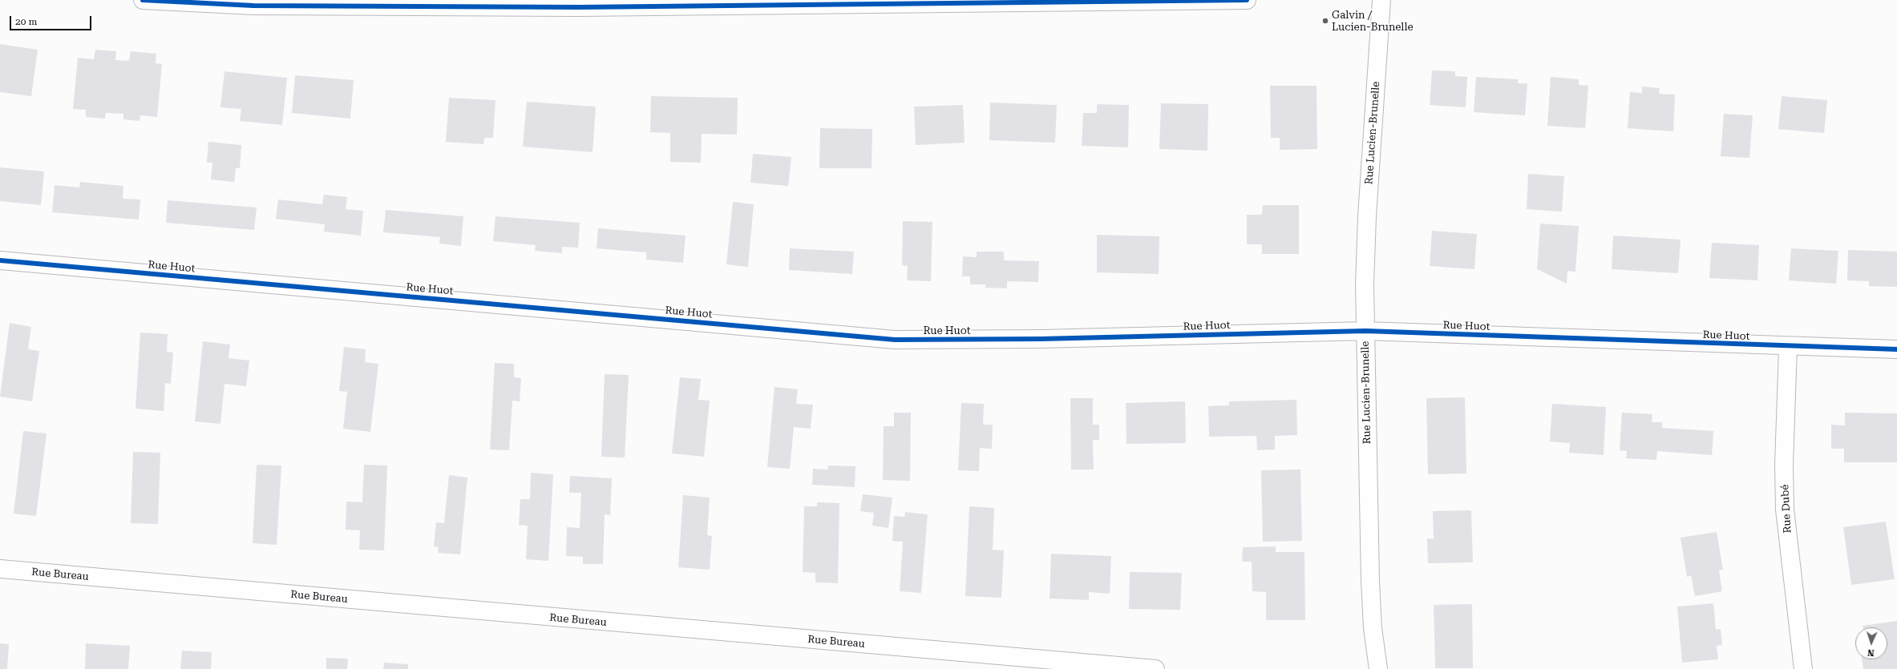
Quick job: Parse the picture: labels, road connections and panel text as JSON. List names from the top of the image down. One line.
{"streets":{"street":["Rue Lucien-Brunelle","Rue Huot","Rue Dubé","Rue Bureau"]},"crossings":[["Rue Lucien-Brunelle","Rue Huot"],["Rue Huot","Rue Dubé"]],"places":["Galvin / Lucien-Brunelle"],"scale_bar":"20 m","north":"bottom"}
